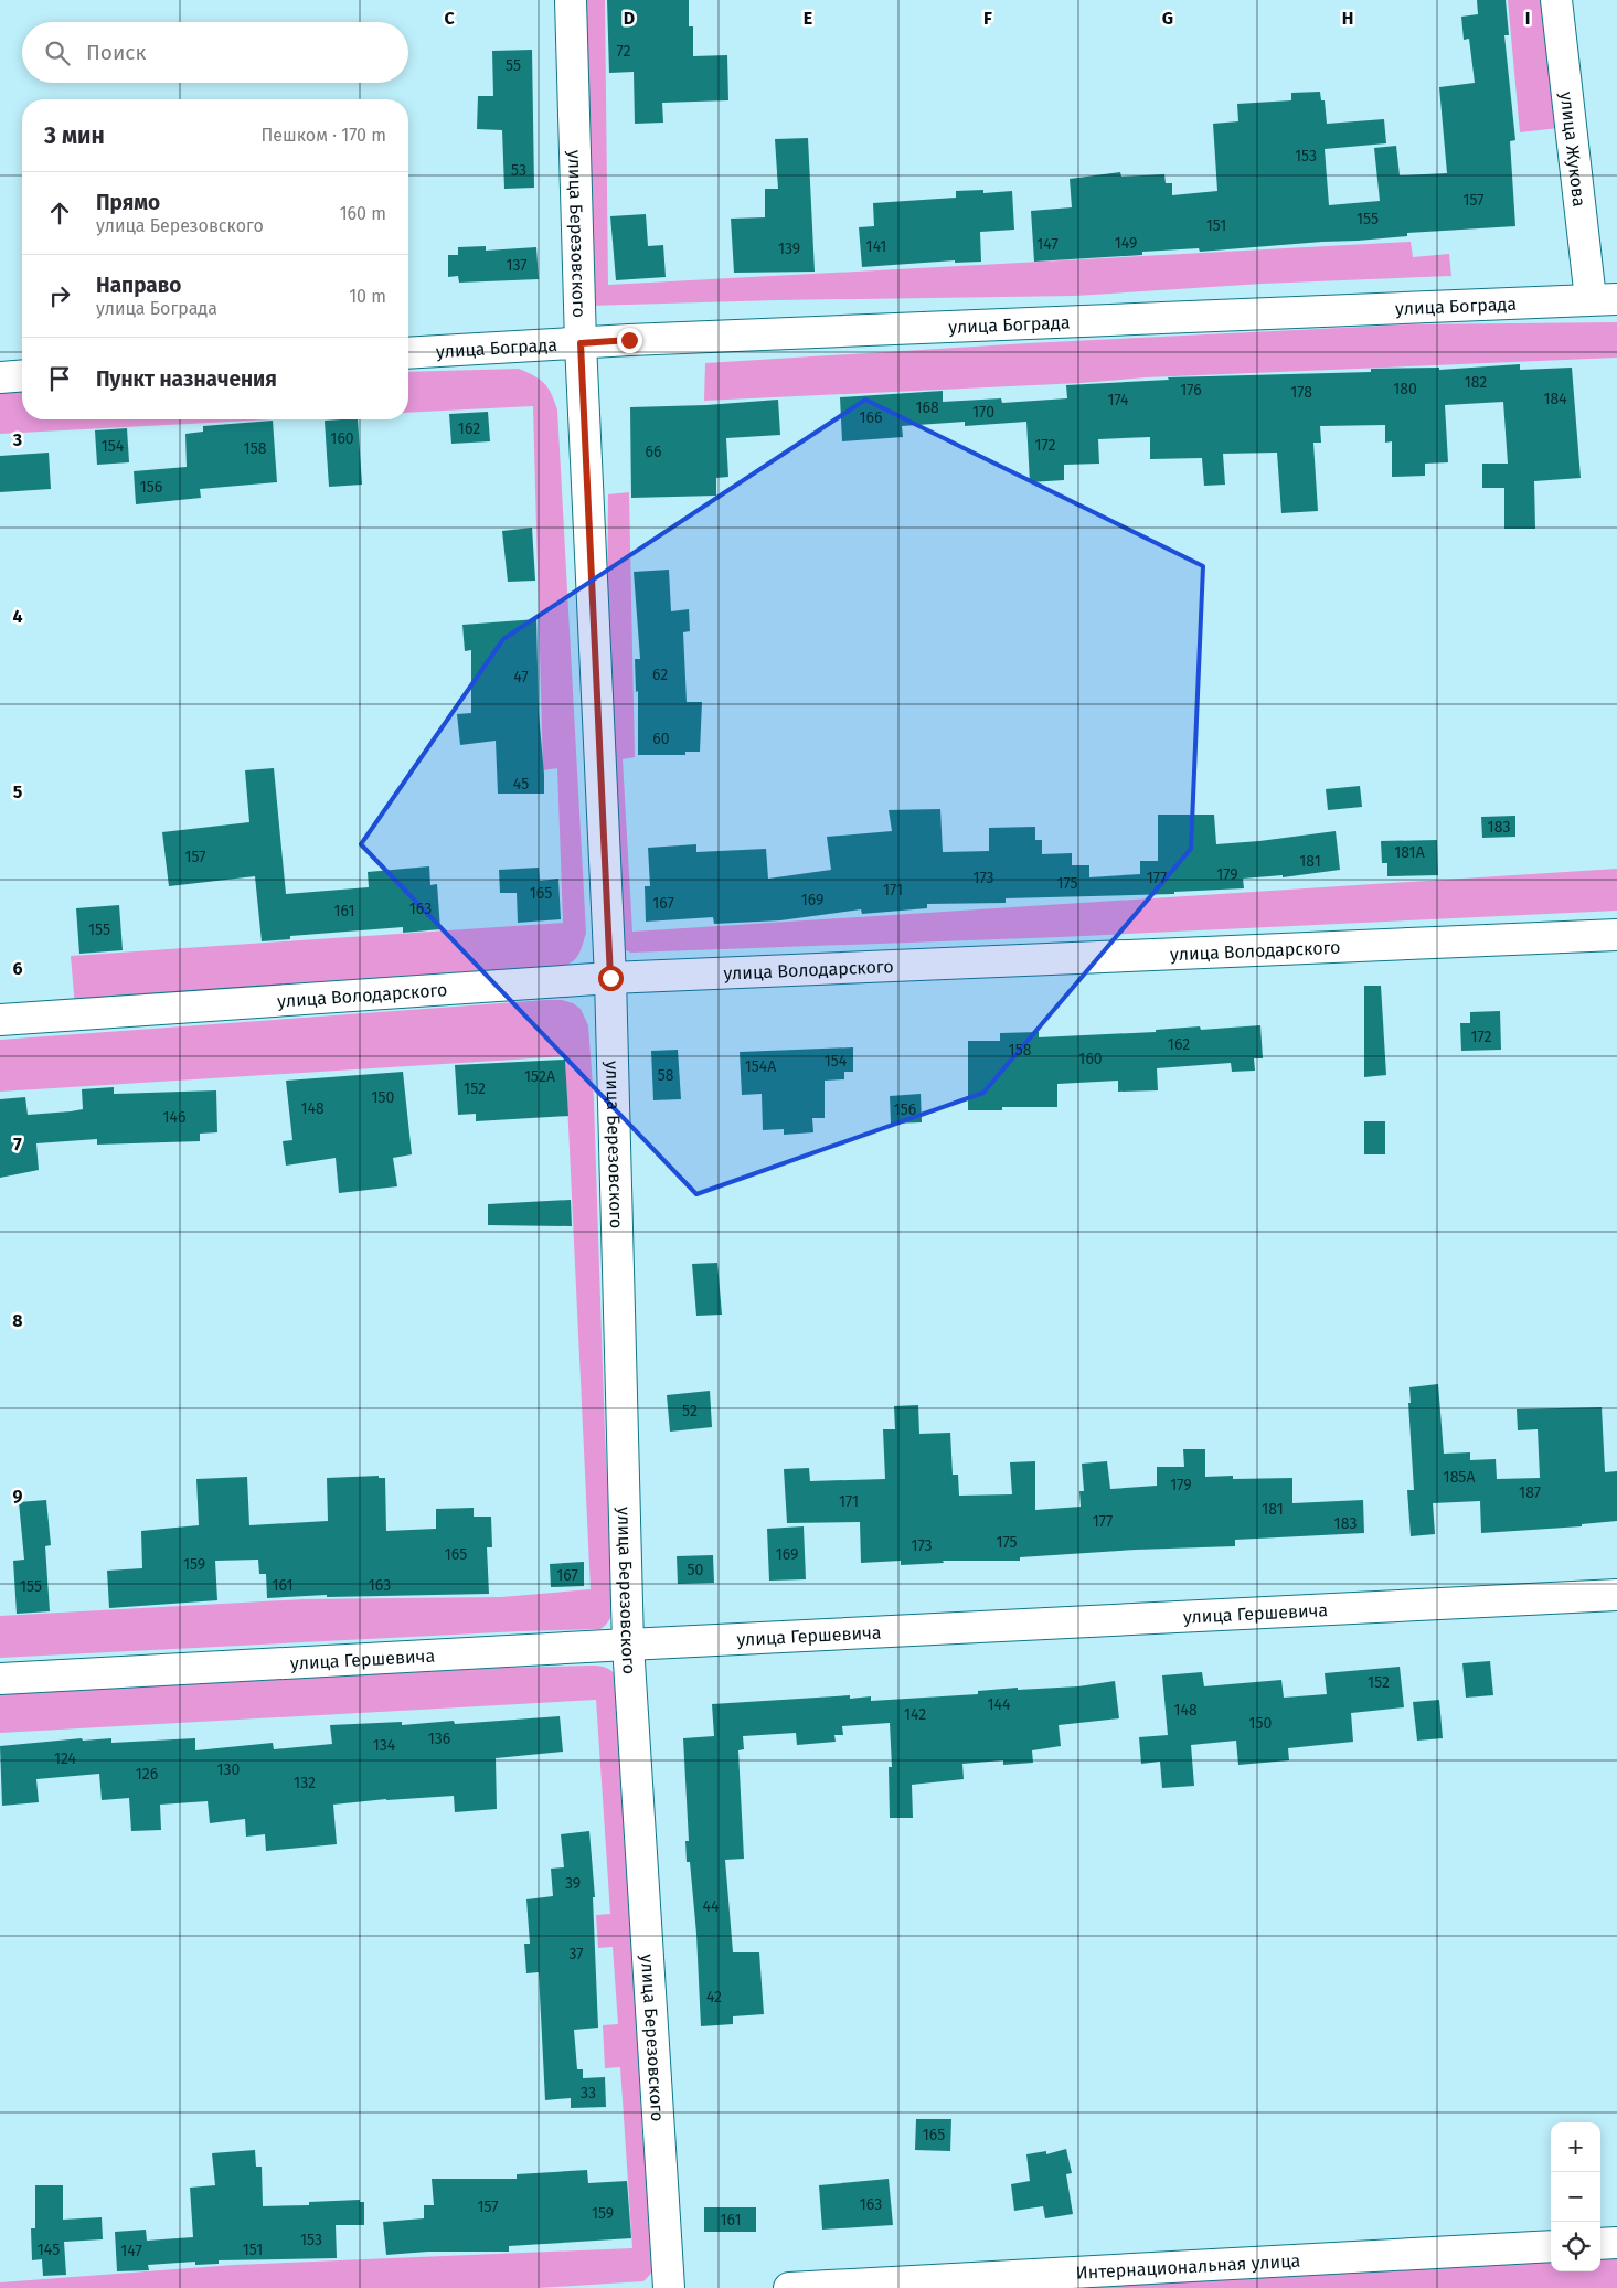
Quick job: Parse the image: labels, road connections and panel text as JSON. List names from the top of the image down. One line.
{"streets":{"street":["улица Жукова","улица Березовского","улица Бограда","улица Володарского","улица Гершевича","Интернациональная улица"]},"crossings":[["улица Жукова","улица Бограда"],["улица Березовского","улица Бограда"],["улица Березовского","улица Володарского"],["улица Березовского","улица Гершевича"]],"house_numbers":["72","55","153","53","157","155","151","149","147","141","139","137","182","180","176","178","184","174","168","170","166","162","160","172","154","158","66","156","62","47","60","45","183","181А","157","181","179","173","177","175","171","165","169","167","163","161","155","172","162","158","160","154","154А","58","152А","152","150","148","156","146","52","185А","179","187","171","181","177","183","175","173","165","169","159","50","167","161","163","155","152","144","148","142","150","136","134","124","130","126","132","39","44","37","42","33","165","163","157","159","161","153","145","151","147"],"page":{"search":"Поиск","heading":["3 мин","Пешком · 170 m"],"list":[["Прямо","улица Березовского","160 m"],["Направо","улица Бограда","10 m"],"Пункт назначения"],"map_buttons":["+","−"]},"grid":{"columns":["C","D","E","F","G","H","I"],"rows":["3","4","5","6","7","8","9"]}}
